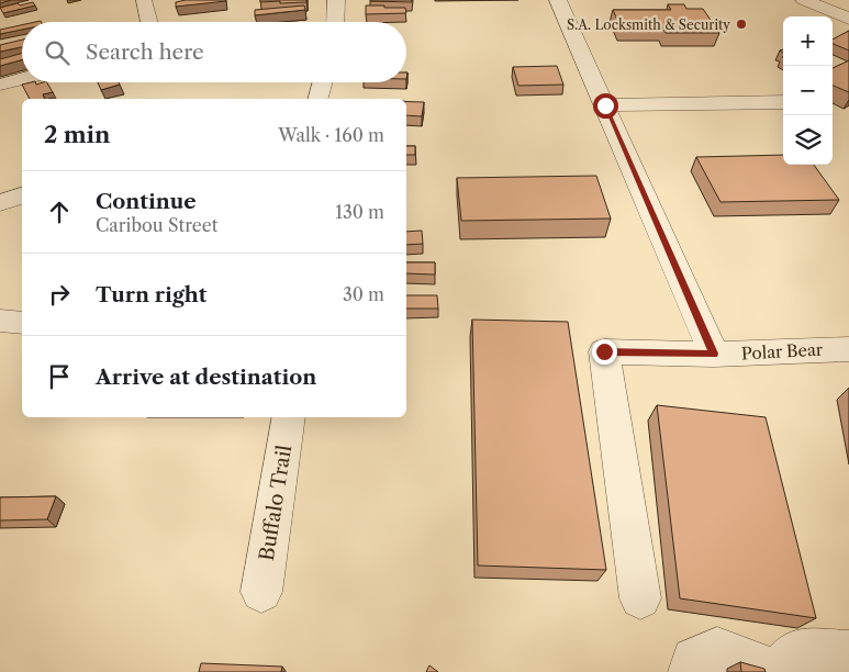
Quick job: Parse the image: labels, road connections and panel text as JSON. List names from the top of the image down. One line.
{"streets":{"street":["Polar Bear","Buffalo Trail"]},"places":["S.A. Locksmith & Security"],"page":{"map_buttons":["+","−"],"search":"Search here","heading":["2 min","Walk · 160 m"],"list":[["Continue","Caribou Street","130 m"],["Turn right","30 m"],"Arrive at destination"]}}
